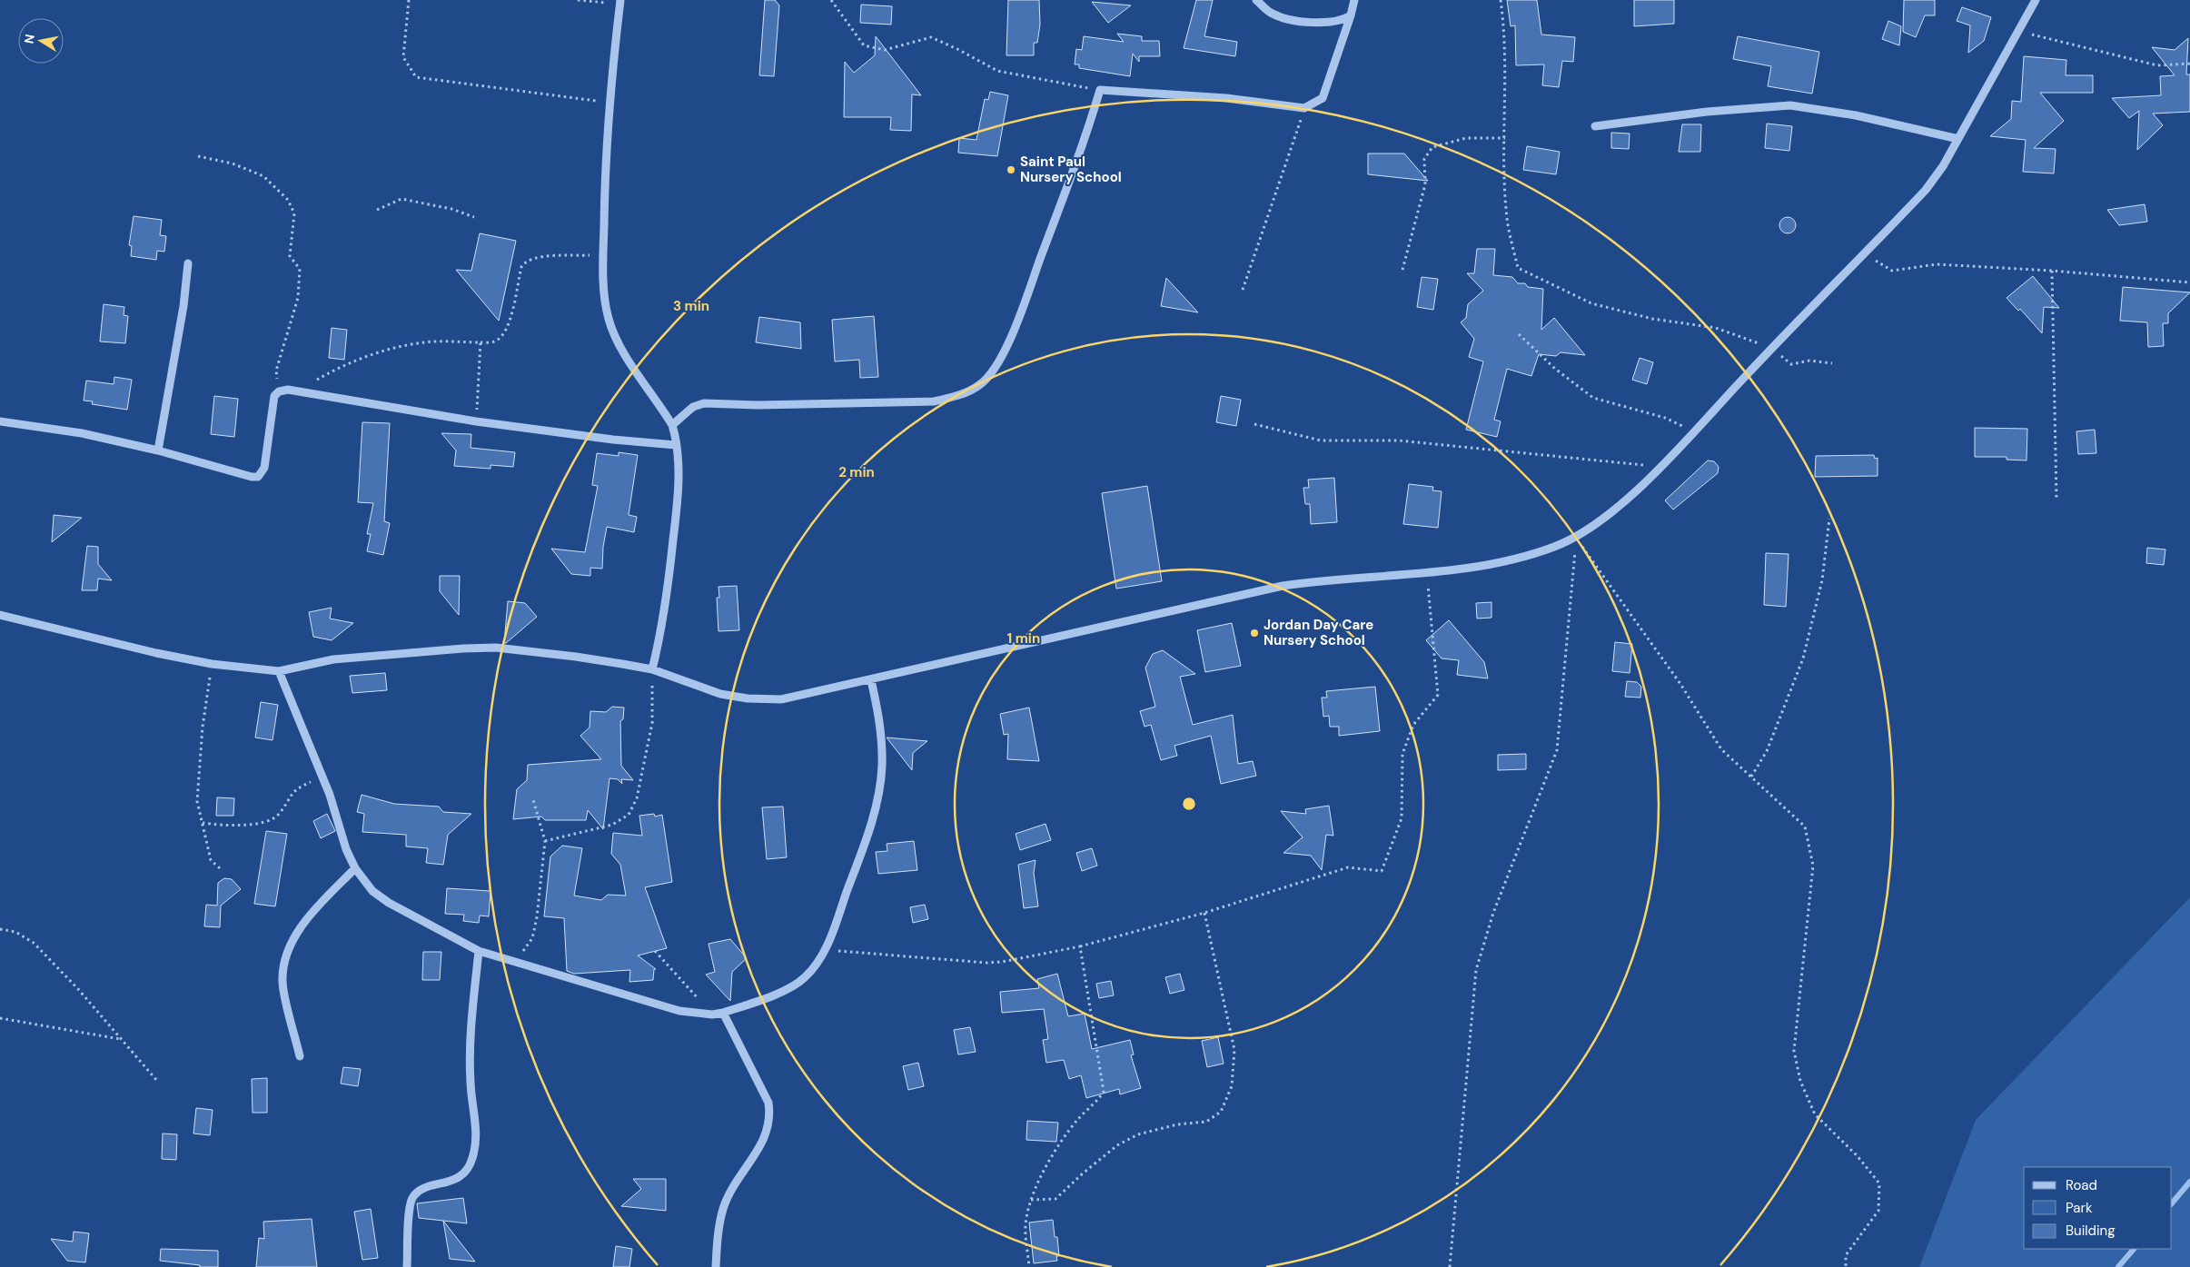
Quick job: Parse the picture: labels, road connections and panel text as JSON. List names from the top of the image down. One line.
{"places":["Saint Paul Nursery School","Jordan Day Care Nursery School"],"legend":["Road","Park","Building"],"north":"left","rings":["3 min","2 min","1 min"]}
